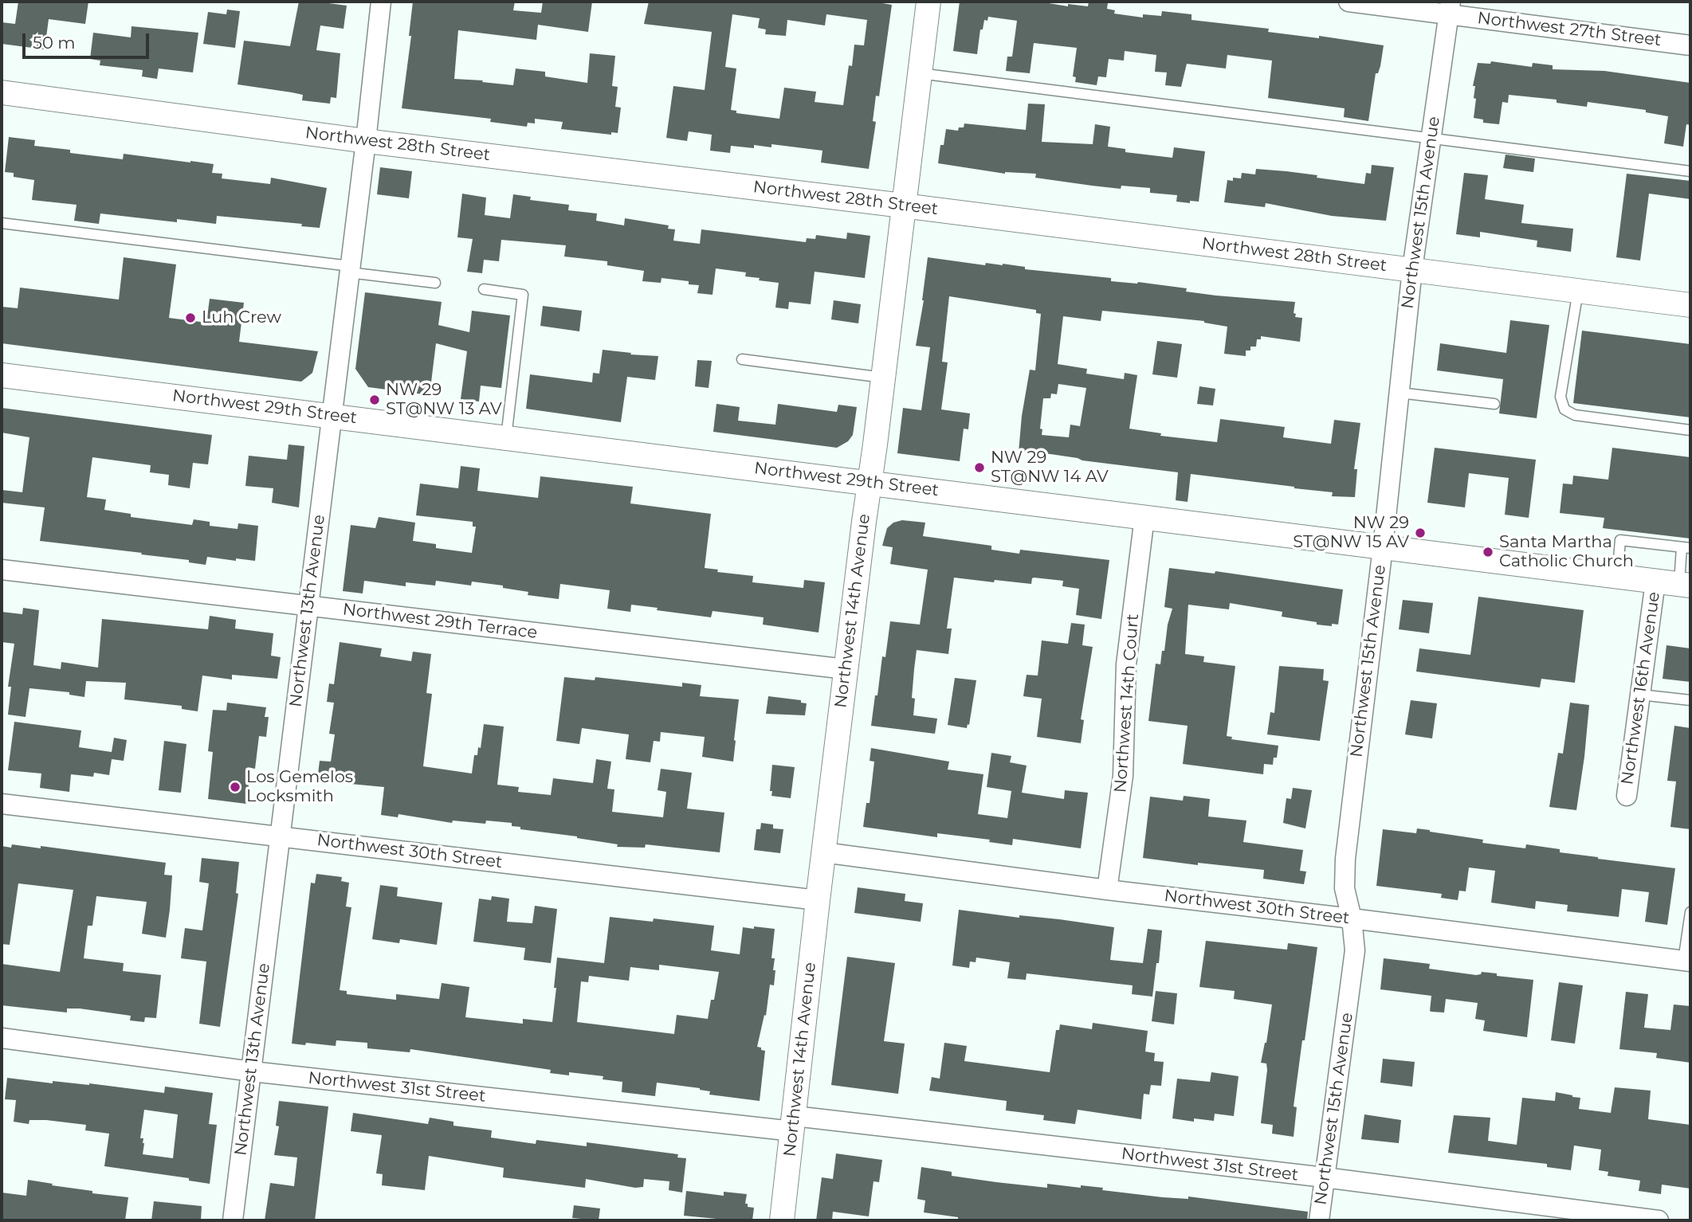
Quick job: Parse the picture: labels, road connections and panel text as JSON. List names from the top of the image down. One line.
{"streets":{"street":["Northwest 27th Street","Northwest 28th Street","Northwest 15th Avenue","Northwest 29th Street","Northwest 13th Avenue","Northwest 14th Avenue","Northwest 29th Terrace","Northwest 16th Avenue","Northwest 14th Court","Northwest 30th Street","Northwest 31st Street"]},"crossings":[["Northwest 27th Street","Northwest 15th Avenue"],["Northwest 28th Street","Northwest 15th Avenue"],["Northwest 28th Street","Northwest 13th Avenue"],["Northwest 28th Street","Northwest 14th Avenue"],["Northwest 15th Avenue","Northwest 29th Street"],["Northwest 15th Avenue","Northwest 30th Street"],["Northwest 15th Avenue","Northwest 31st Street"],["Northwest 29th Street","Northwest 13th Avenue"],["Northwest 29th Street","Northwest 14th Avenue"],["Northwest 29th Street","Northwest 16th Avenue"],["Northwest 29th Street","Northwest 14th Court"],["Northwest 13th Avenue","Northwest 29th Terrace"],["Northwest 13th Avenue","Northwest 30th Street"],["Northwest 13th Avenue","Northwest 31st Street"],["Northwest 14th Avenue","Northwest 29th Terrace"],["Northwest 14th Avenue","Northwest 30th Street"],["Northwest 14th Avenue","Northwest 31st Street"],["Northwest 14th Court","Northwest 30th Street"]],"places":["Luh Crew","NW 29 ST@NW 13 AV","NW 29 ST@NW 14 AV","NW 29 ST@NW 15 AV","Santa Martha Catholic Church","Los Gemelos Locksmith"],"scale_bar":"50 m"}
